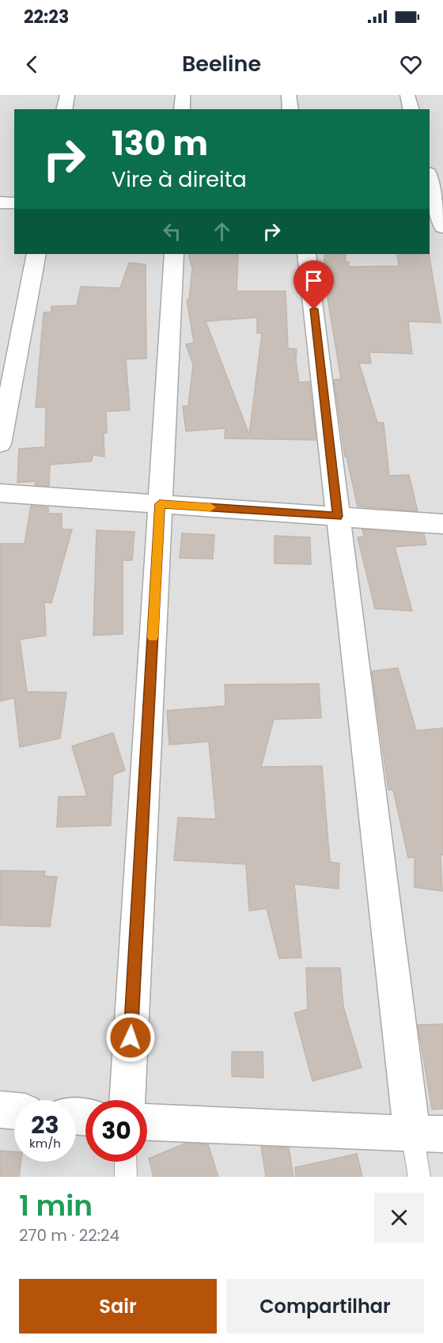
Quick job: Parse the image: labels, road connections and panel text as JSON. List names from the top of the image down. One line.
{"page":{"status":"22:23","header":"Beeline","turn":["130 m","Vire à direita"],"speed":"23 km/h","limit":"30","heading":["1 min","270 m · 22:24"],"buttons":["Sair","Compartilhar"]}}
